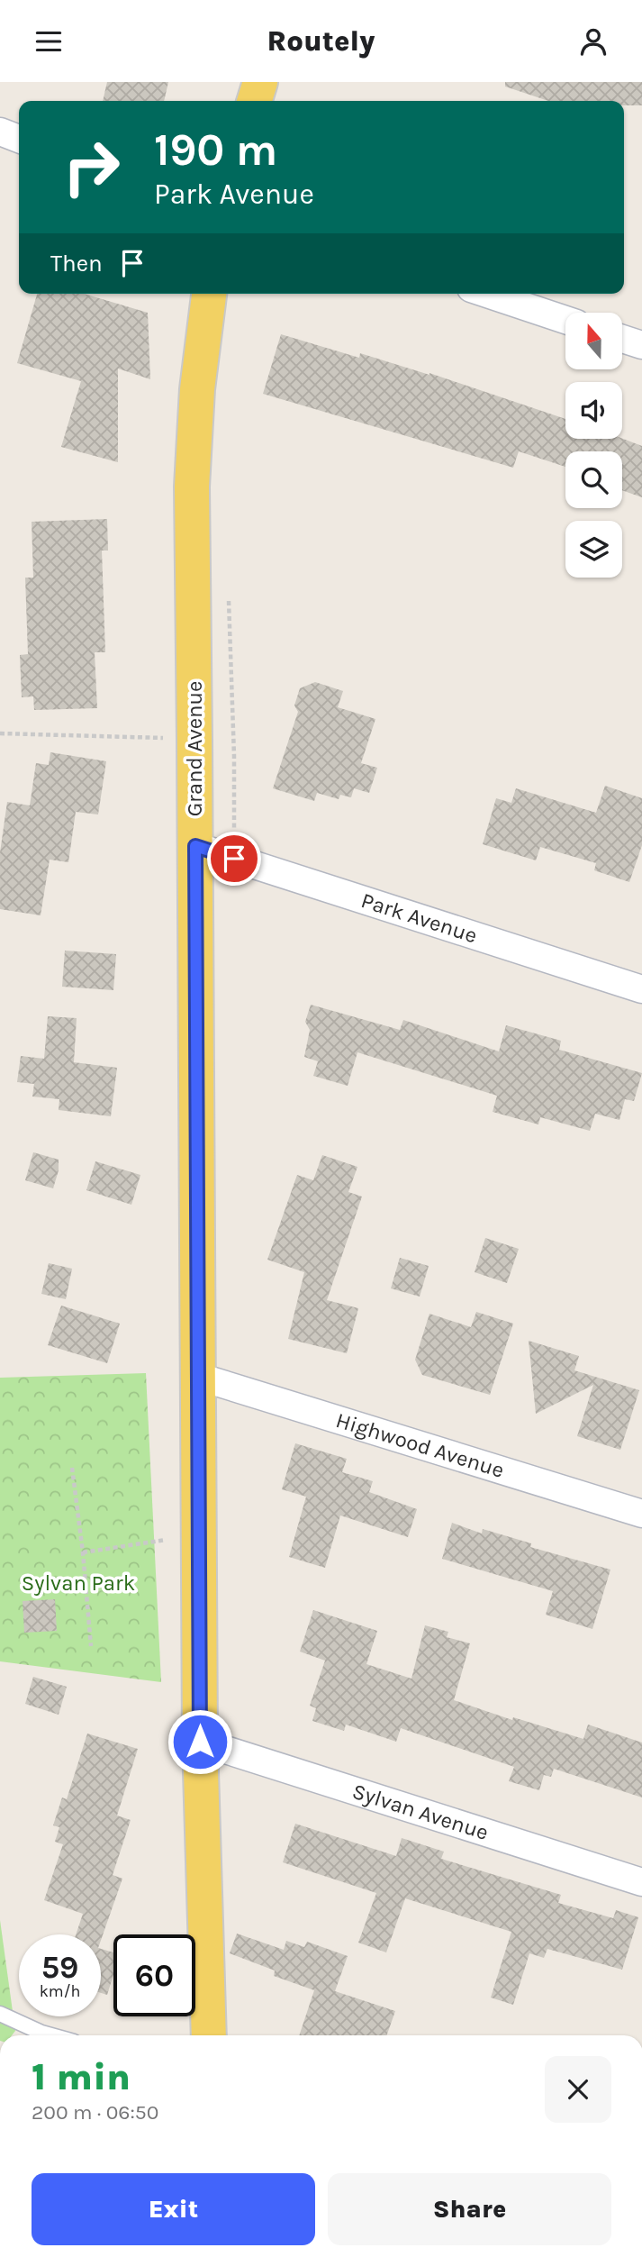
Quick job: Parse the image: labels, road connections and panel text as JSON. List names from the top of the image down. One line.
{"streets":{"main road":["Grand Avenue"],"street":["Park Avenue","Highwood Avenue","Sylvan Avenue"]},"crossings":[["Grand Avenue","Park Avenue"],["Grand Avenue","Highwood Avenue"],["Grand Avenue","Sylvan Avenue"]],"parks":["Sylvan Park"],"north":"top","page":{"header":"Routely","turn":["190 m","Park Avenue"],"then":"Then","speed":"59 km/h","limit":"60","heading":["1 min","200 m · 06:50"],"buttons":["Exit","Share"]}}
